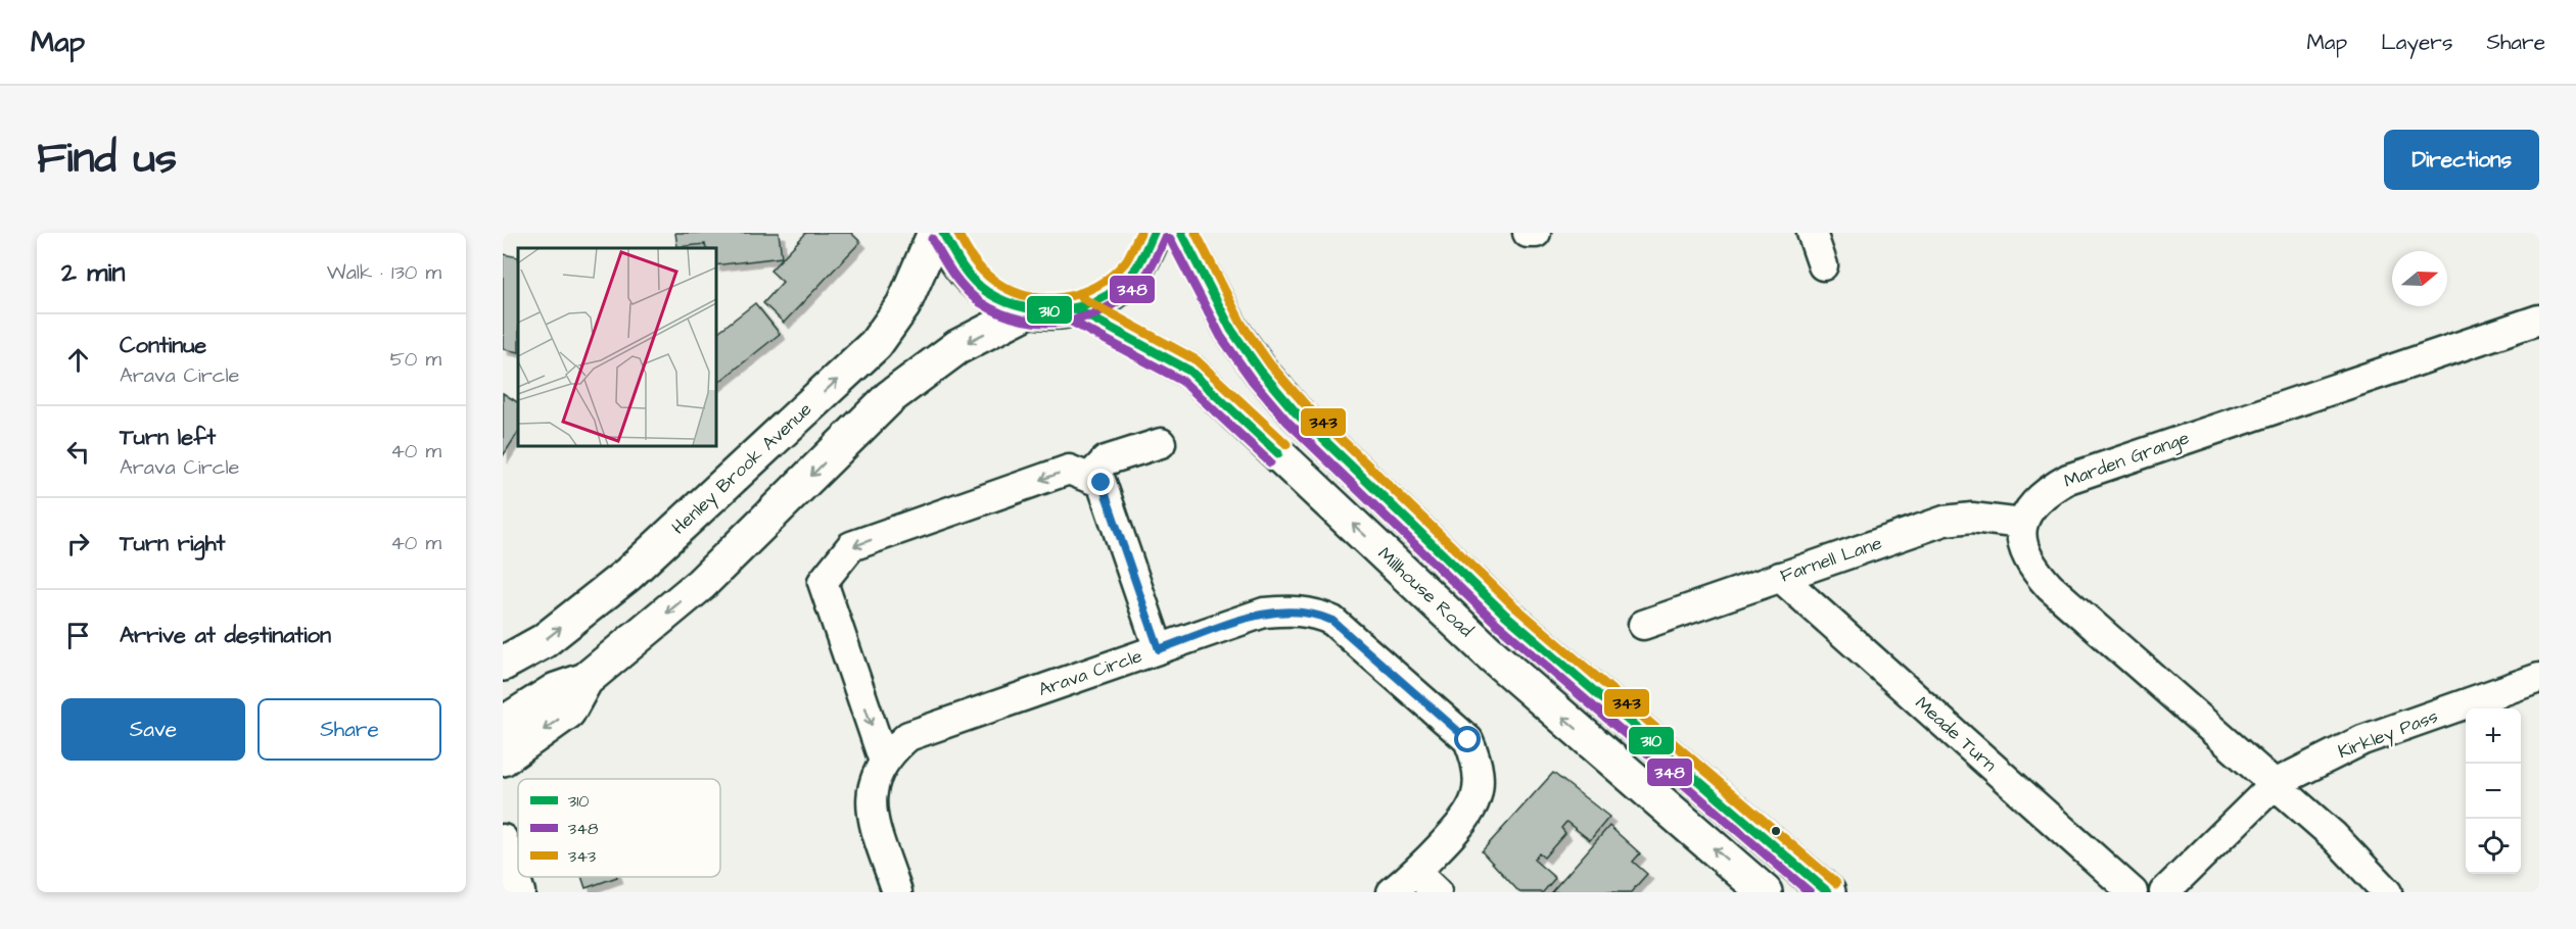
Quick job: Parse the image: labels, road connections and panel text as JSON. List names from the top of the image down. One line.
{"streets":{"main road":["Henley Brook Avenue","Millhouse Road"],"street":["Marden Grange","Farnell Lane","Arava Circle","Meade Turn","Kirkley Pass"]},"crossings":[["Marden Grange","Farnell Lane"],["Farnell Lane","Meade Turn"]],"lines":["transit line 310","transit line 343","transit line 348"],"legend":["310","348","343"],"north":"right","page":{"header":"Map","nav":["Map","Layers","Share"],"title":"Find us","buttons":["Directions",["Save","Share"]],"heading":["2 min","Walk · 130 m"],"list":[["Continue","Arava Circle","50 m"],["Turn left","Arava Circle","40 m"],["Turn right","40 m"],"Arrive at destination"],"map_buttons":["+","−"]}}
